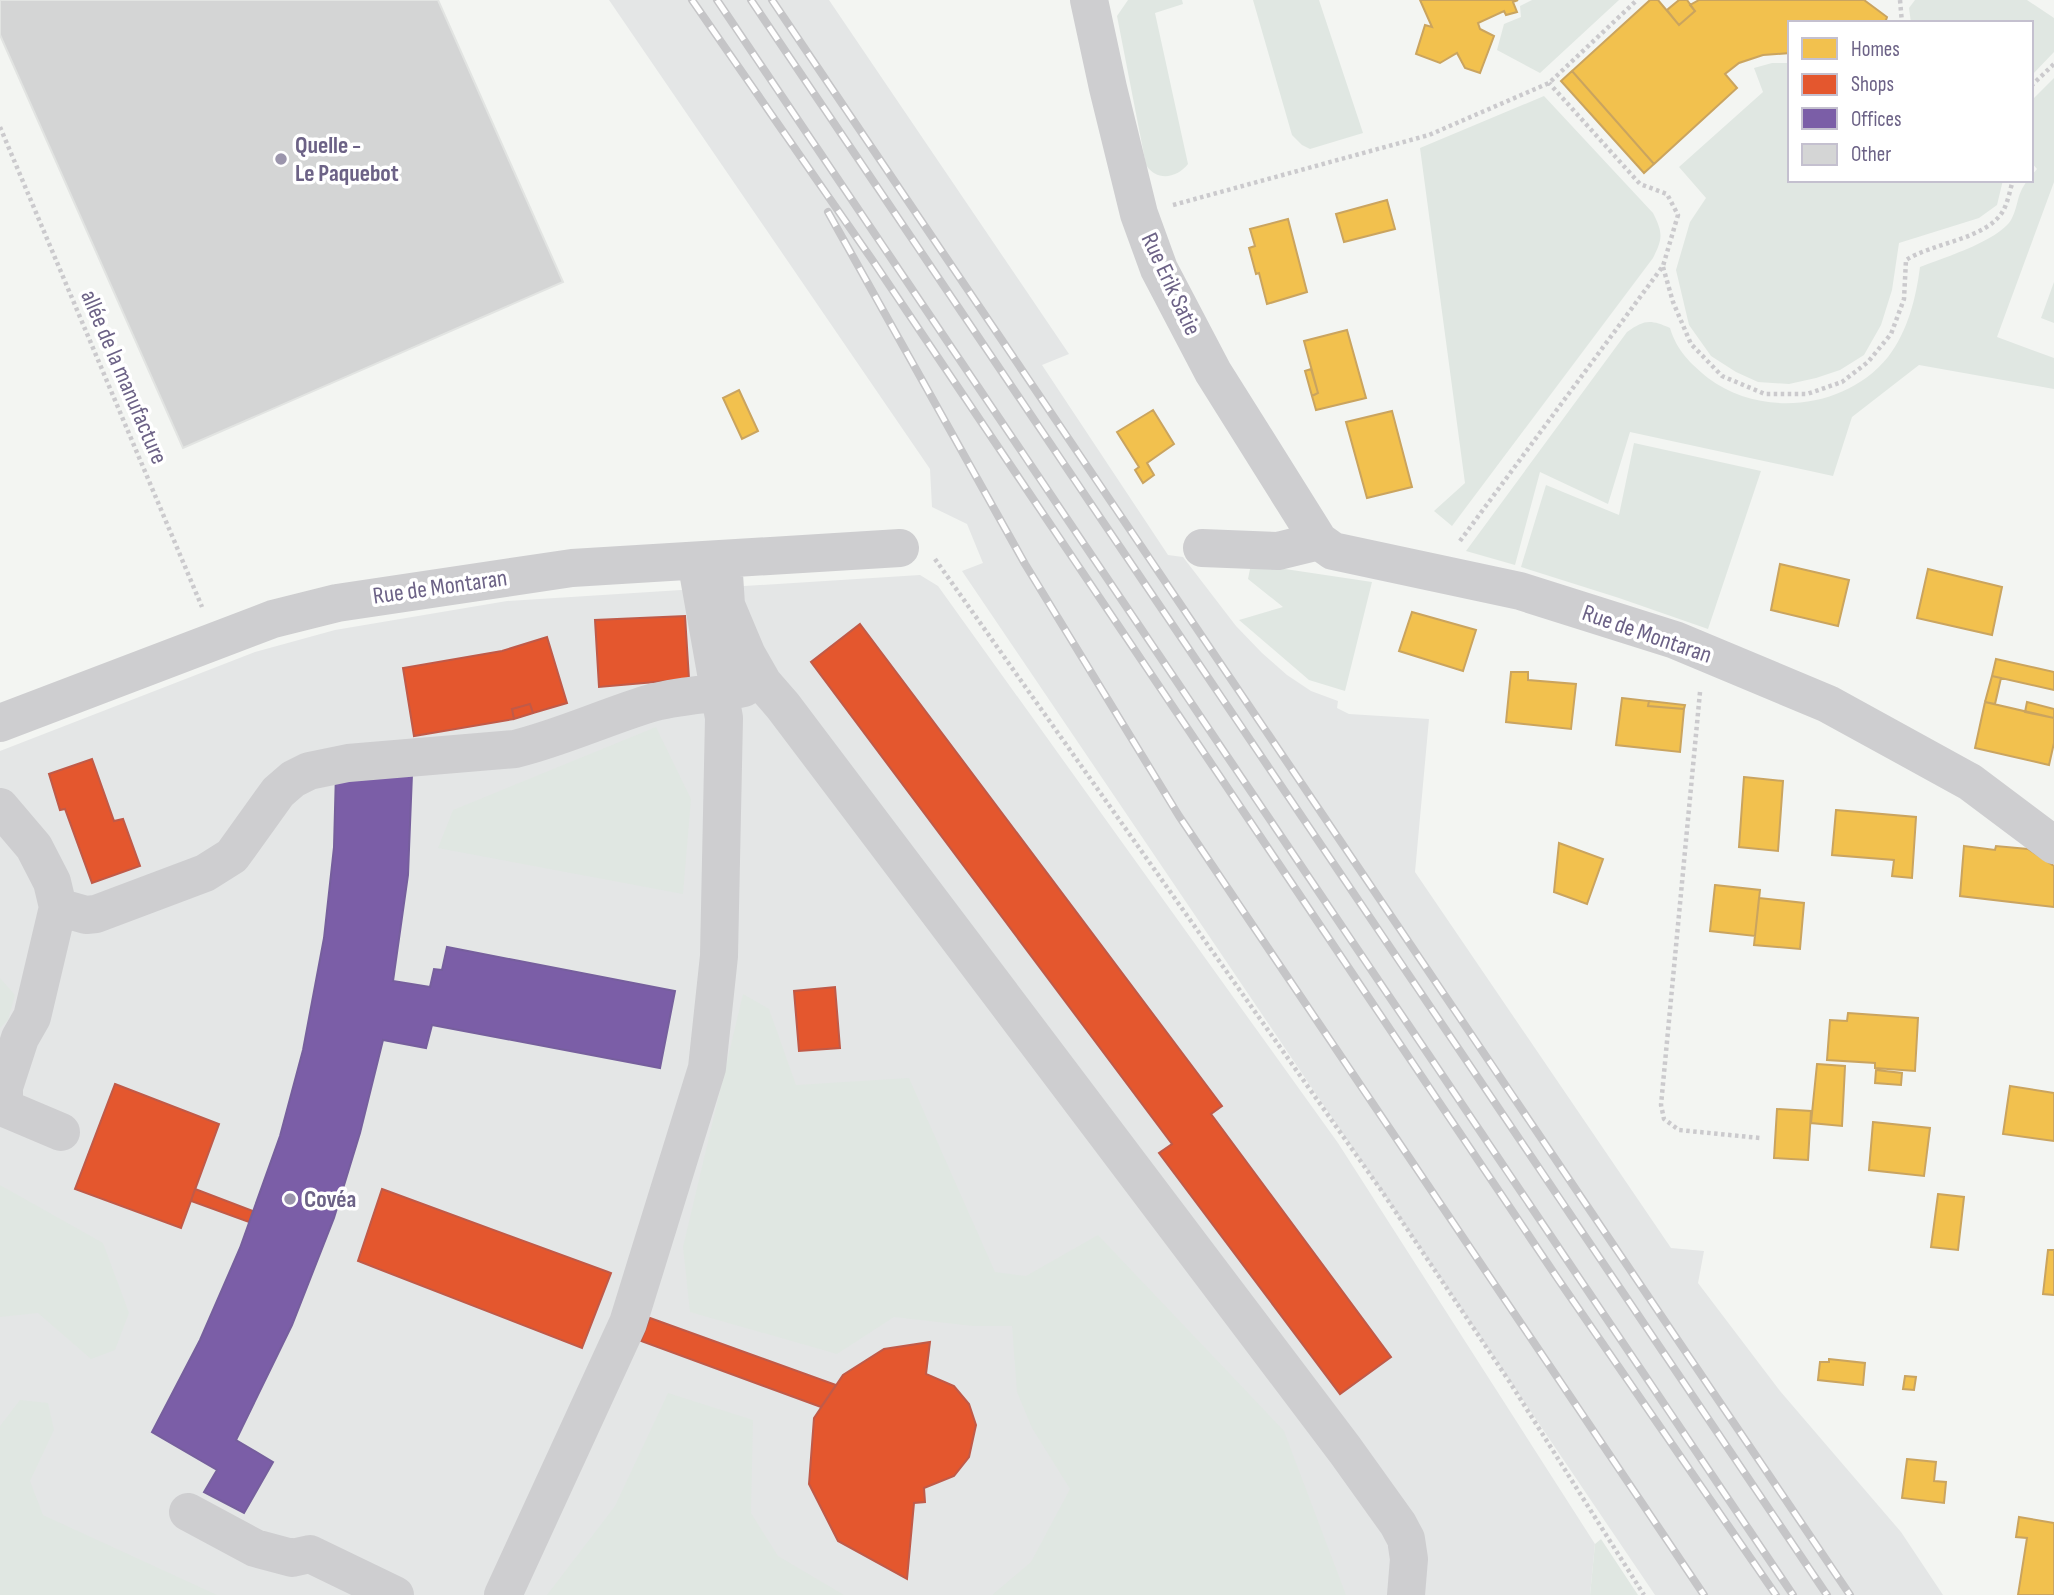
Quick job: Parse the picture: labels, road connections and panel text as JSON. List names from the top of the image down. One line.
{"streets":{"street":["Rue Erik Satie","Rue de Montaran"],"path":["allée de la manufacture"]},"crossings":[["Rue Erik Satie","Rue de Montaran"],["allée de la manufacture","Rue de Montaran"]],"places":["Quelle - Le Paquebot","Covéa"],"legend":["Homes","Shops","Offices","Other"]}
